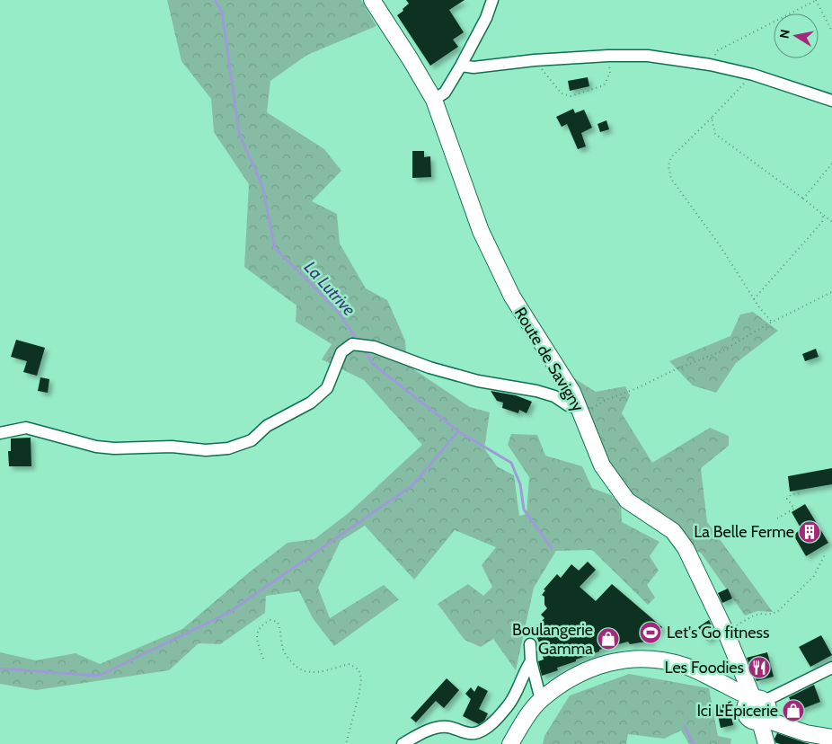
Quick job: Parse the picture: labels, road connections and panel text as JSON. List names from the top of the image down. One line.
{"streets":{"street":["Route de Savigny"]},"water":["La Lutrive"],"places":{"building":["La Belle Ferme"],"sports":["Let's Go fitness"],"shop":["Boulangerie Gamma","Ici L'Épicerie"],"restaurant":["Les Foodies"]},"north":"left"}
